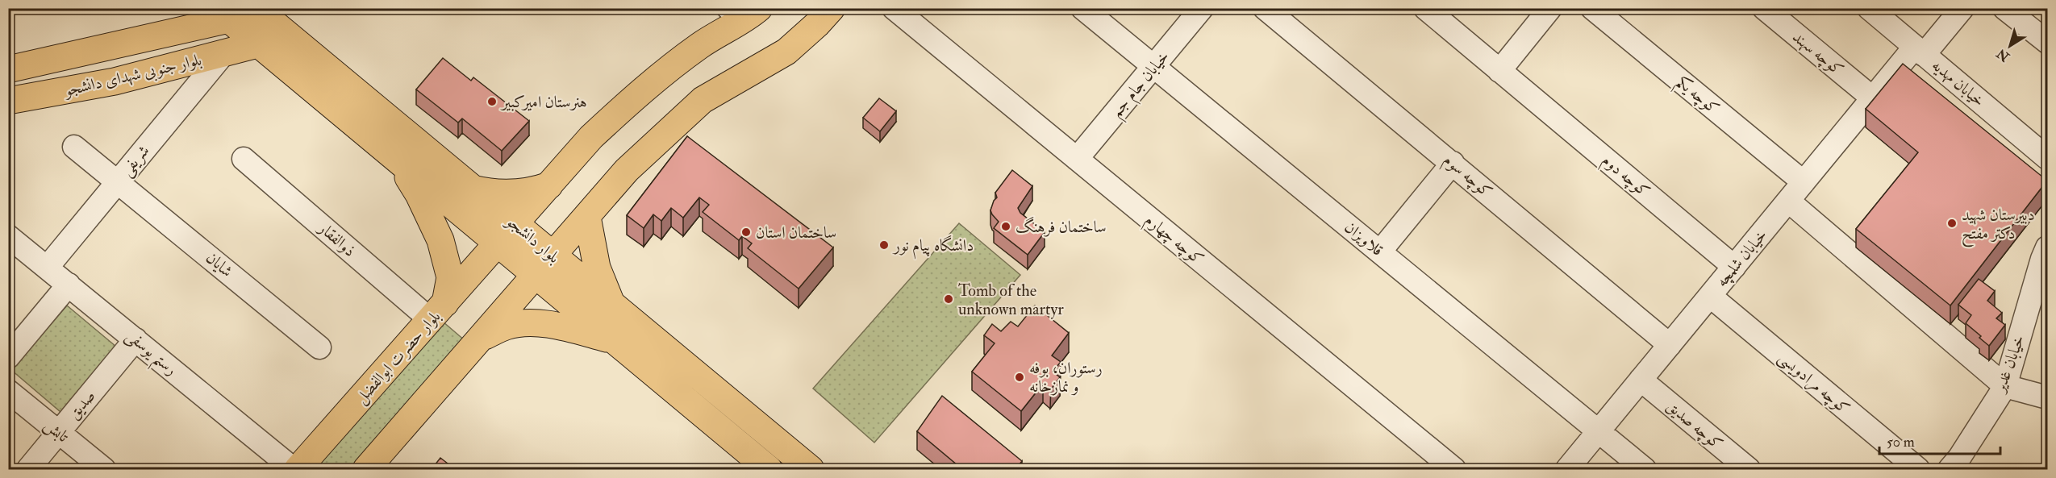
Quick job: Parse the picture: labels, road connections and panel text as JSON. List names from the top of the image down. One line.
{"streets":{"main road":["بلوار جنوبی شهدای دانشجو","بلوار دانشجو","بلوار حضرت ابوالفضل"],"street":["کوچه سهند","خیابان مهدیه","خیابان جام جم","کوچه یکم","شریفی","کوچه سوم","کوچه دوم","قلاویزان","ذوالفقار","کوچه چهارم","خیابان شلمچه","شایان","رستم یوسفی","خیابان غدیر","کوچه مرادویسی","صدیق","کوچه صدیق","تابش"]},"crossings":[["کوچه سهند","خیابان شلمچه"],["بلوار جنوبی شهدای دانشجو","شریفی"],["بلوار جنوبی شهدای دانشجو","بلوار دانشجو"],["خیابان مهدیه","خیابان شلمچه"],["خیابان جام جم","قلاویزان"],["خیابان جام جم","کوچه چهارم"],["کوچه یکم","خیابان شلمچه"],["شریفی","شایان"],["شریفی","رستم یوسفی"],["کوچه سوم","خیابان شلمچه"],["کوچه دوم","خیابان شلمچه"],["قلاویزان","خیابان شلمچه"],["ذوالفقار","بلوار حضرت ابوالفضل"],["بلوار دانشجو","بلوار حضرت ابوالفضل"],["خیابان شلمچه","کوچه مرادویسی"],["خیابان شلمچه","کوچه صدیق"],["رستم یوسفی","صدیق"],["صدیق","تابش"]],"places":["هنرستان امیرکبیر","دبیرستان شهید دکتر مفتح","ساختمان فرهنگ","ساختمان استان","دانشگاه پیام نور","Tomb of the unknown martyr","رستوران، بوفه و نمازخانه"],"scale_bar":"50 m","north":"bottom left"}
